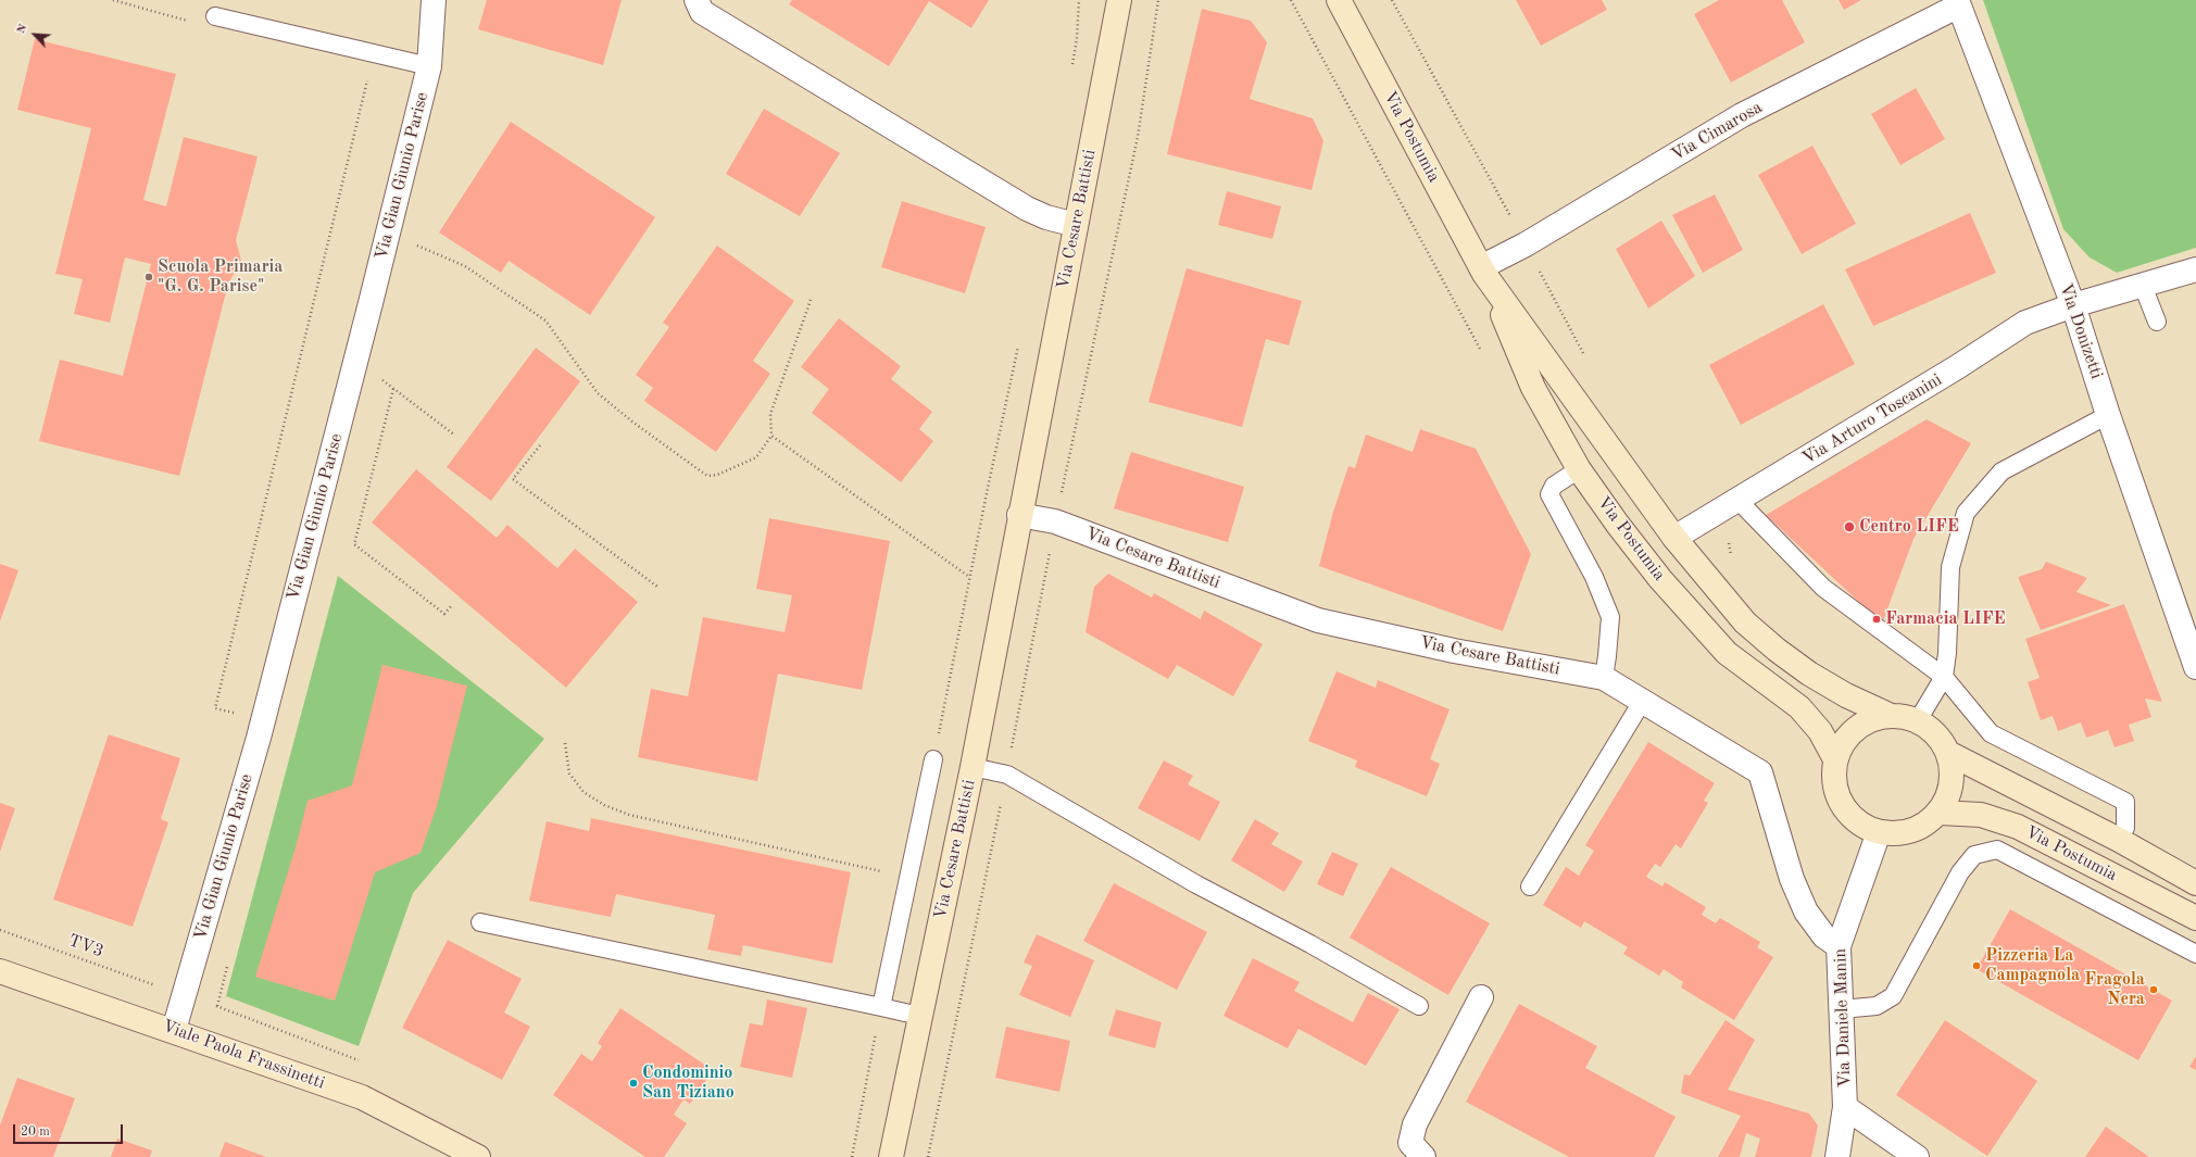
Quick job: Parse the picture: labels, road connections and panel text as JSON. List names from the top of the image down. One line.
{"streets":{"main road":["Via Postumia","Via Cesare Battisti","Viale Paola Frassinetti"],"street":["Via Cimarosa","Via Gian Giunio Parise","Via Donizetti","Via Arturo Toscanini","Via Daniele Manin"],"path":["TV3"]},"crossings":[["Via Cimarosa","Via Postumia"],["Via Cimarosa","Via Donizetti"],["Via Postumia","Via Arturo Toscanini"],["Via Postumia","Via Daniele Manin"],["Via Gian Giunio Parise","Viale Paola Frassinetti"],["Via Cesare Battisti","Via Daniele Manin"],["Via Donizetti","Via Arturo Toscanini"]],"places":["Scuola Primaria \"G. G. Parise\"","Centro LIFE","Farmacia LIFE","Pizzeria La Campagnola","Fragola Nera","Condominio San Tiziano"],"scale_bar":"20 m","north":"top left"}
